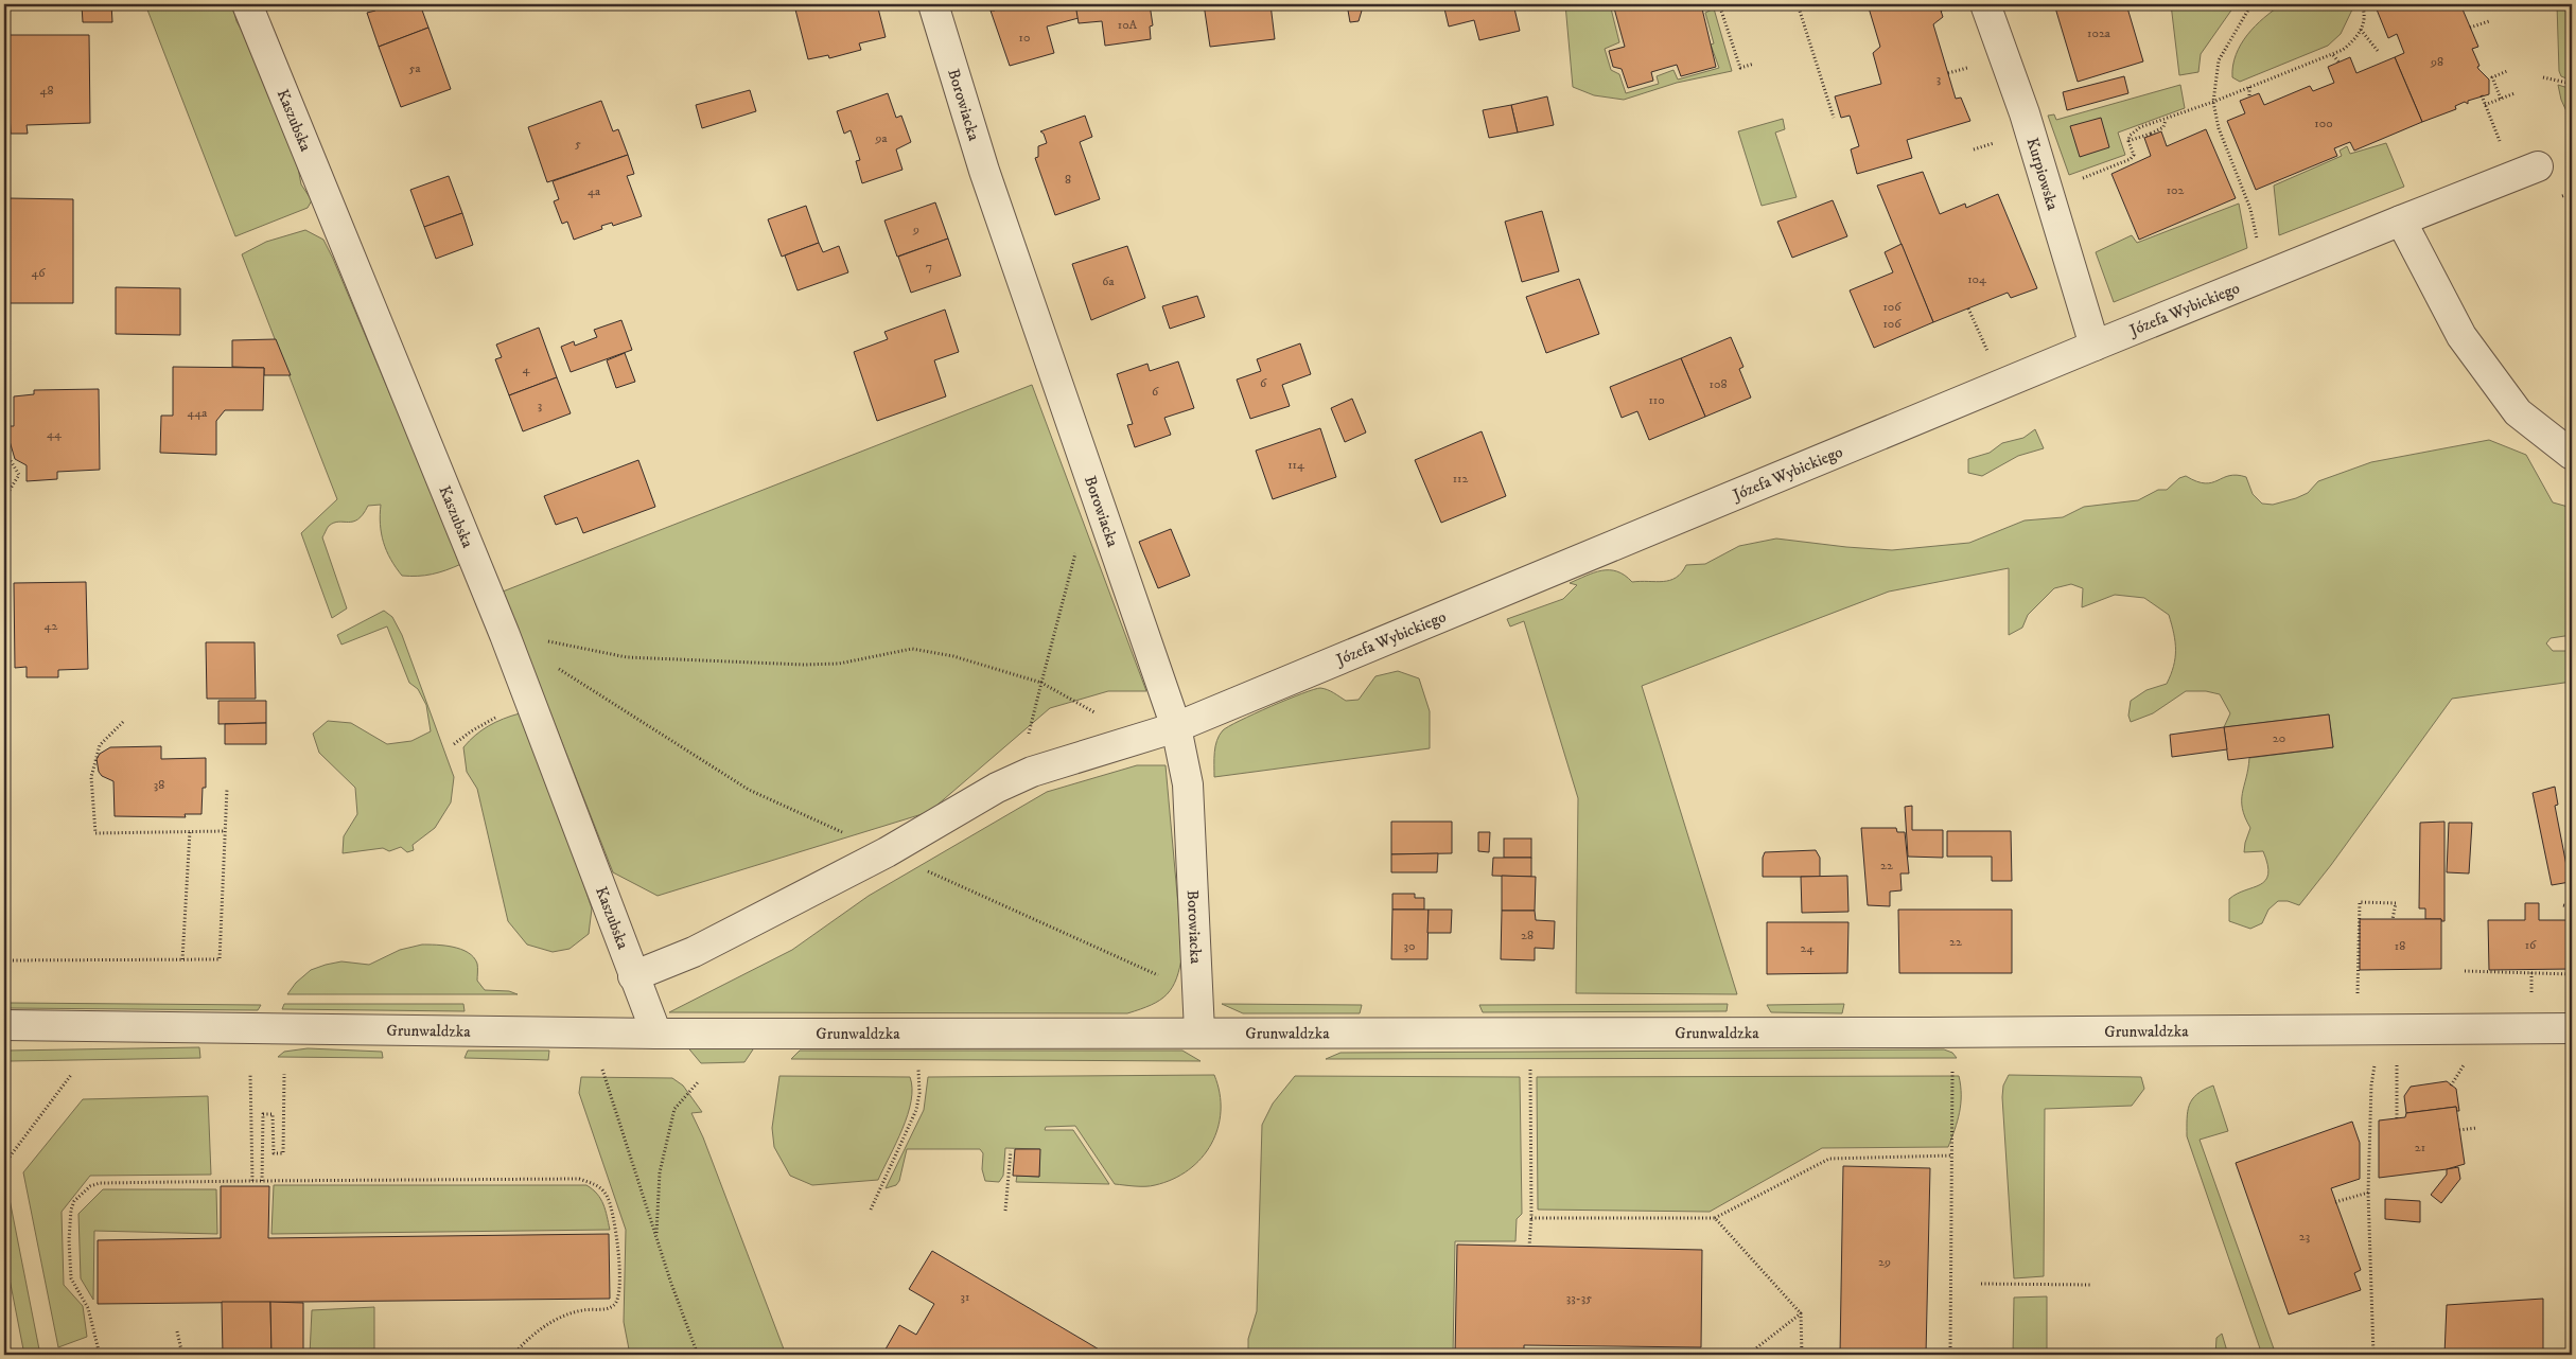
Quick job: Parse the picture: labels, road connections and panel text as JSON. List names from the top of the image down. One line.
{"streets":{"street":["Borowiacka","Kaszubska","Kurpiowska","Józefa Wybickiego","Grunwaldzka"]},"crossings":[["Borowiacka","Józefa Wybickiego"],["Borowiacka","Grunwaldzka"],["Kaszubska","Józefa Wybickiego"],["Kaszubska","Grunwaldzka"],["Kurpiowska","Józefa Wybickiego"]],"house_numbers":["10A","102a","10","98","5a","3","48","100","9a","5","8","102","4a","9","7","46","104","6a","106","106","4","6","108","6","110","3","44a","44","114","112","42","20","38","22","28","22","16","30","18","24","21","23","29","31","33-35"]}
